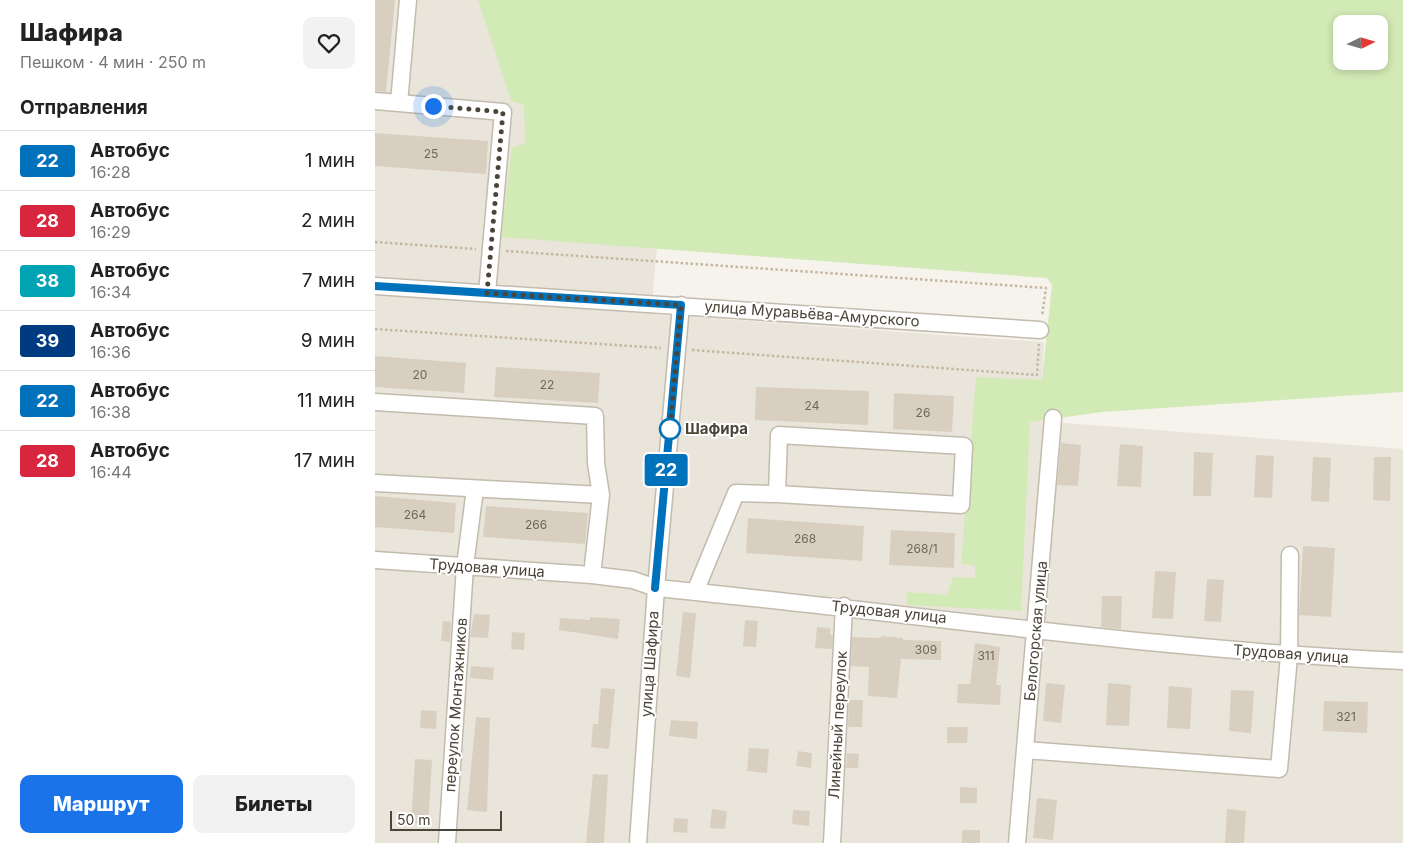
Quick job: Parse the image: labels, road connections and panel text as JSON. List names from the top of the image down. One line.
{"streets":{"street":["улица Муравьёва-Амурского","Трудовая улица","Белогорская улица","улица Шафира","переулок Монтажников","Линейный переулок"]},"crossings":[["улица Муравьёва-Амурского","улица Шафира"],["Трудовая улица","Белогорская улица"],["Трудовая улица","улица Шафира"],["Трудовая улица","переулок Монтажников"],["Трудовая улица","Линейный переулок"]],"places":["Шафира"],"lines":["bus line 22"],"house_numbers":["25","20","22","24","26","264","266","268","268/1","309","311","321"],"scale_bar":"50 m","north":"right","page":{"heading":[["Шафира","Пешком · 4 мин · 250 m"],"Отправления"],"on_map":"22","list":[{"mark":"22","name":"Автобус","note":"16:28","value":"1 мин"},{"mark":"28","name":"Автобус","note":"16:29","value":"2 мин"},{"mark":"38","name":"Автобус","note":"16:34","value":"7 мин"},{"mark":"39","name":"Автобус","note":"16:36","value":"9 мин"},{"mark":"22","name":"Автобус","note":"16:38","value":"11 мин"},{"mark":"28","name":"Автобус","note":"16:44","value":"17 мин"}],"buttons":["Маршрут","Билеты"],"scale":"50 m"}}
